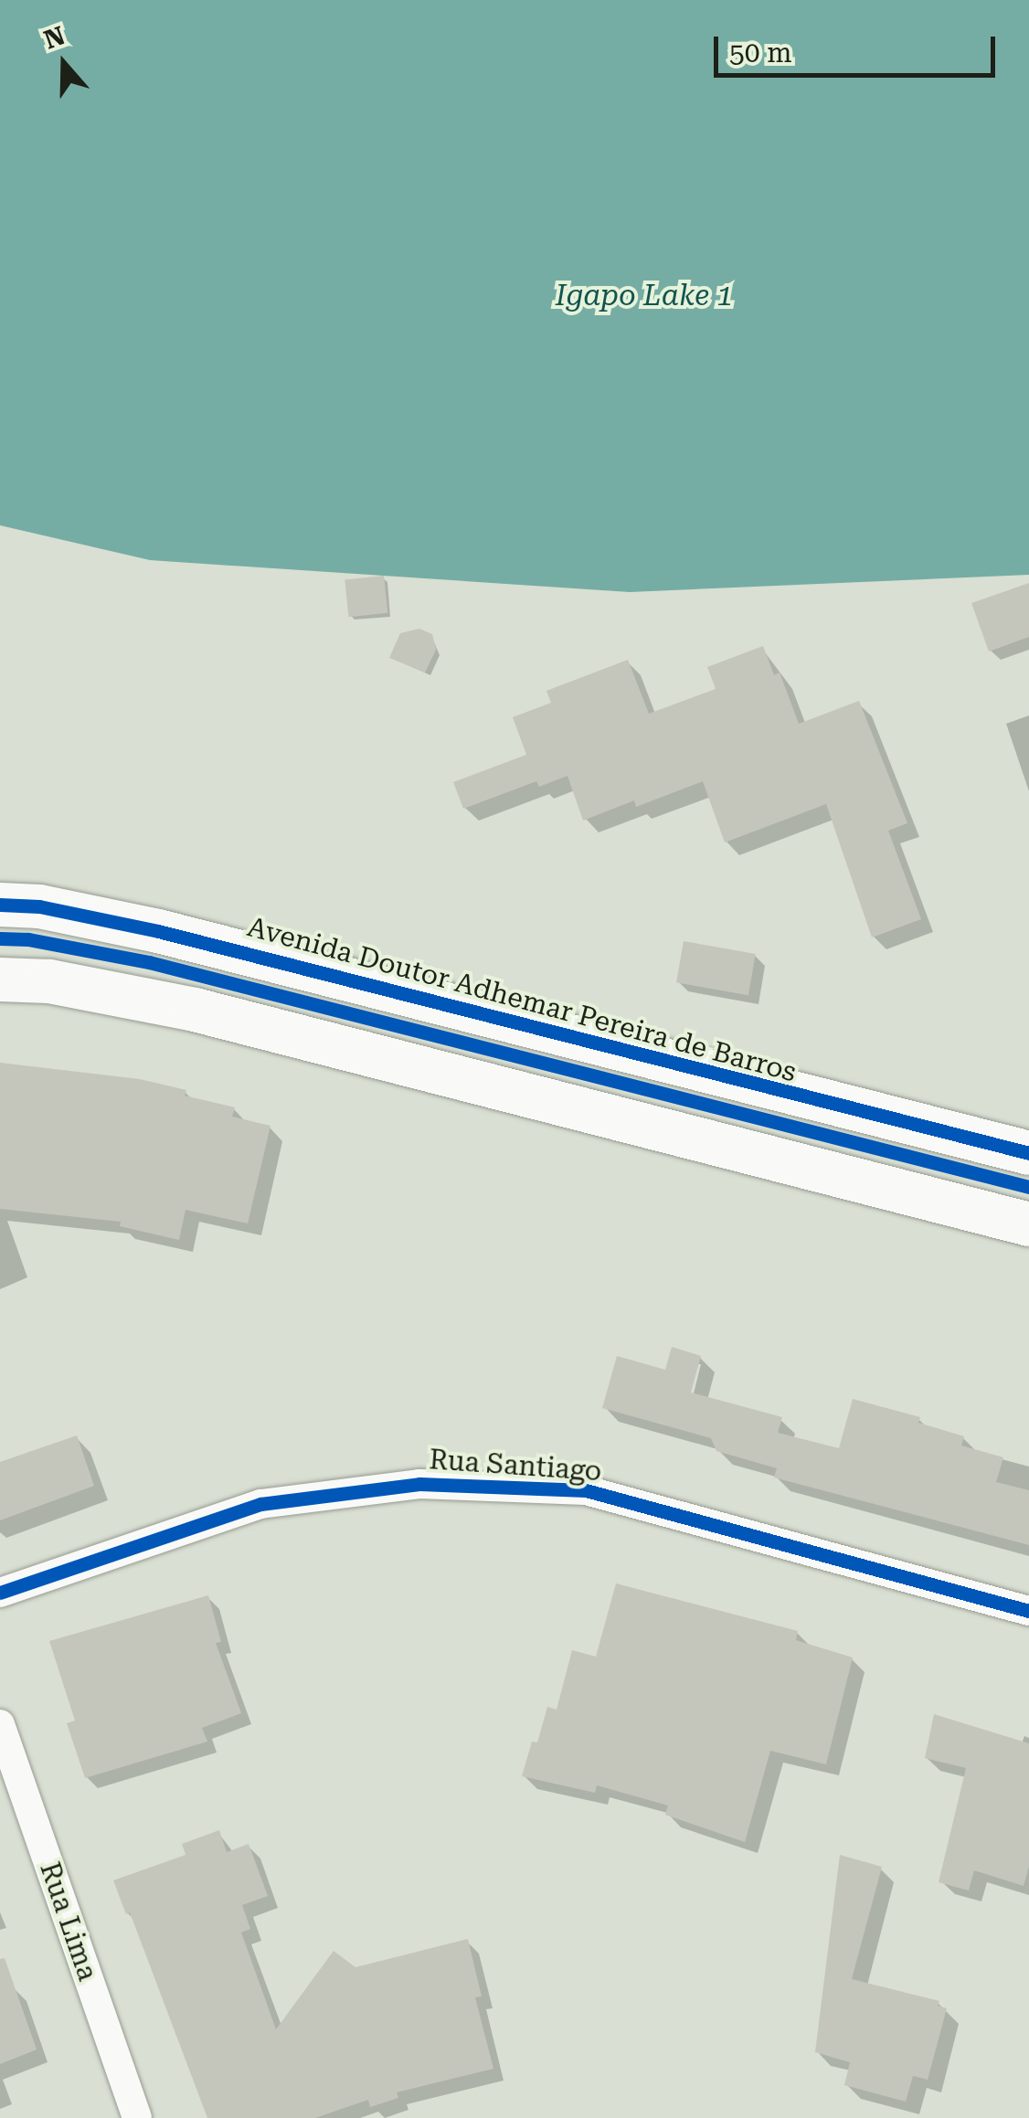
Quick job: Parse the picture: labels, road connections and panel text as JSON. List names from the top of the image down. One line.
{"streets":{"street":["Avenida Doutor Adhemar Pereira de Barros","Rua Santiago","Rua Lima"]},"water":["Igapo Lake 1"],"scale_bar":"50 m","north":"top"}
